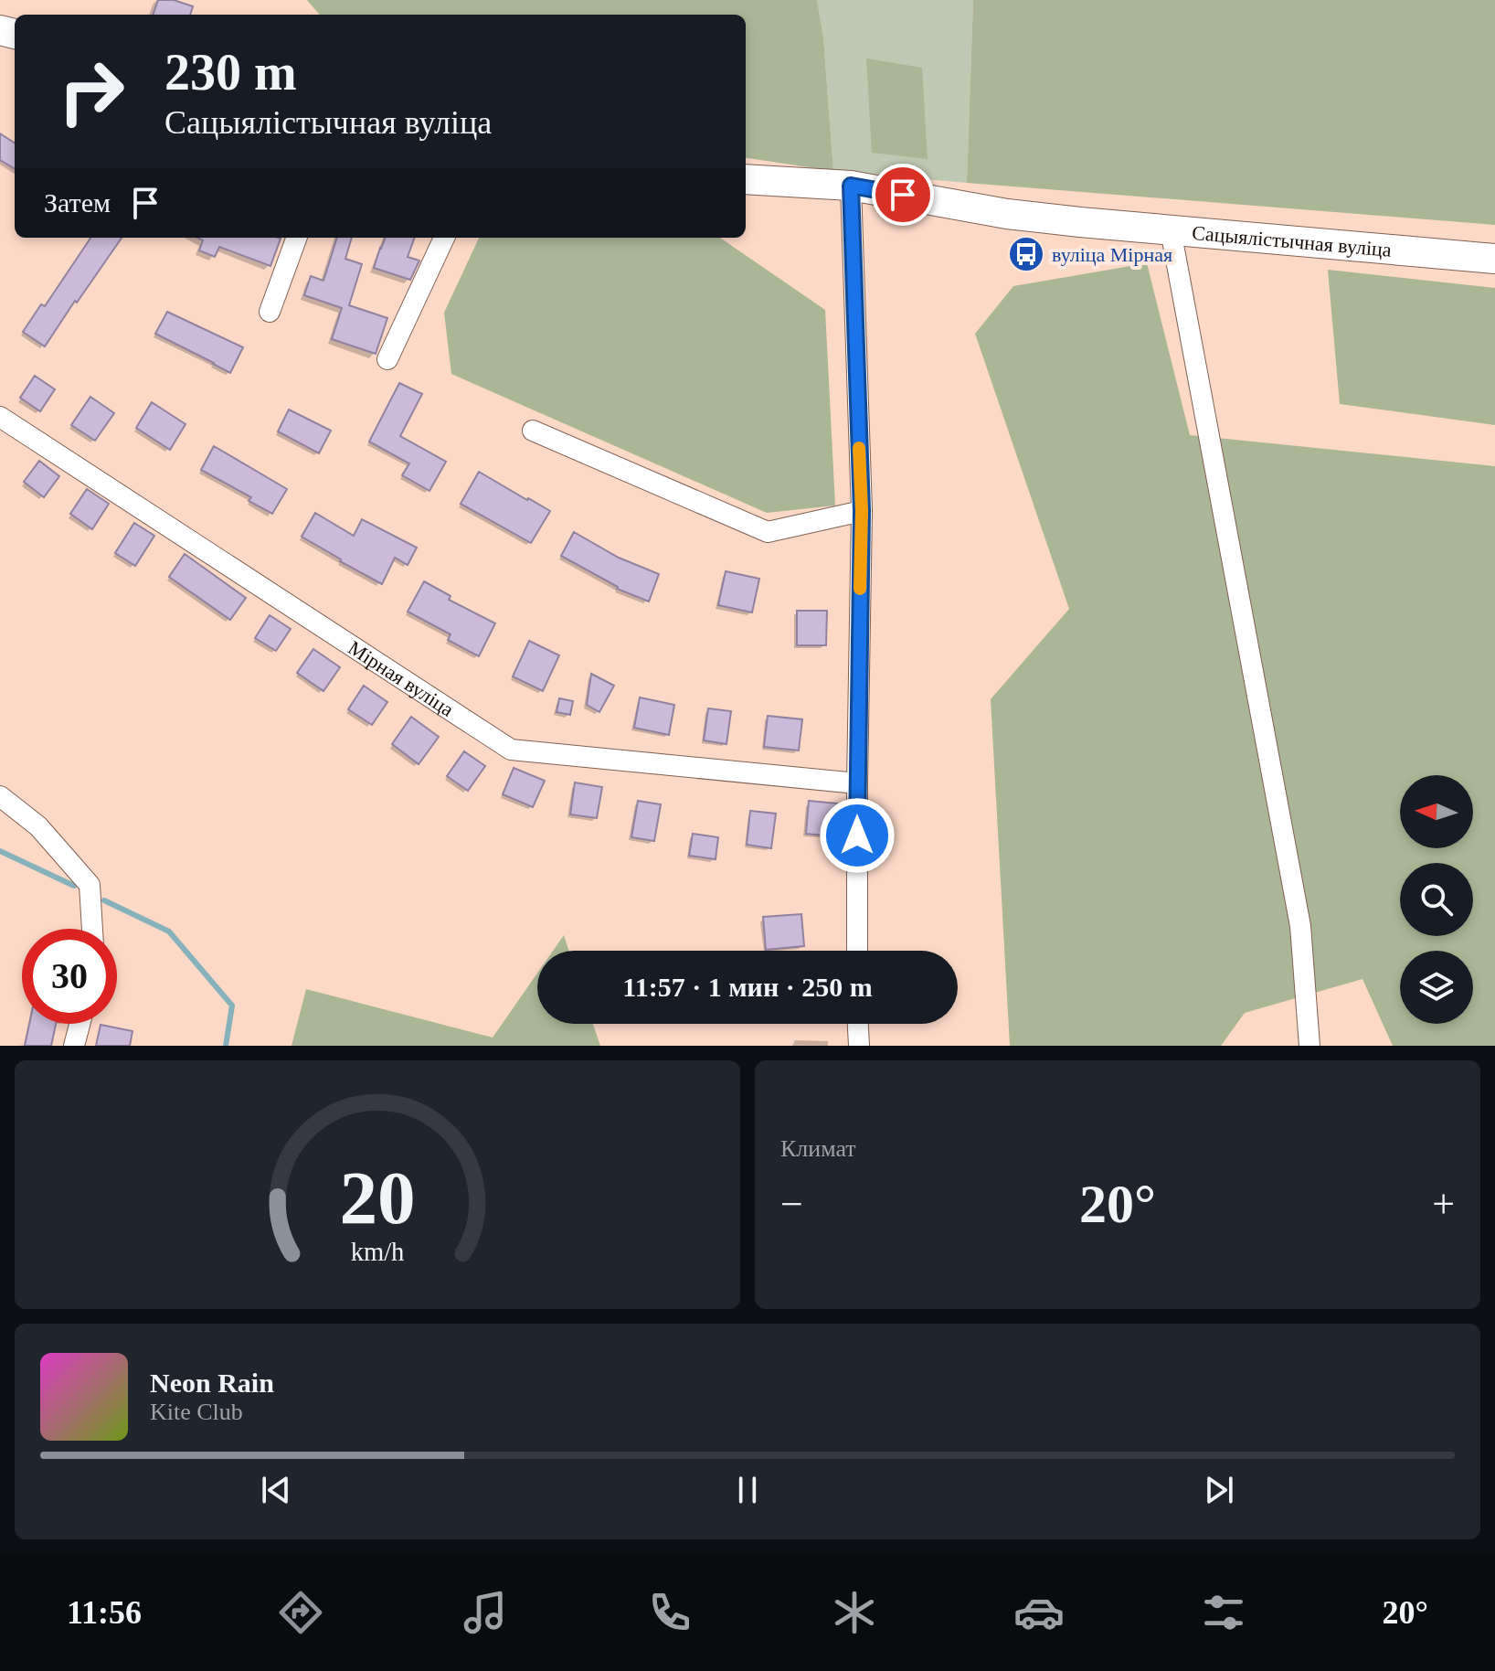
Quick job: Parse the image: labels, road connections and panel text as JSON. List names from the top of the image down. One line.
{"streets":{"main road":["Сацыялістычная вуліца"],"street":["Мірная вуліца"]},"places":{"bus stop":["вуліца Мірная"]},"north":"left","page":{"turn":["230 m","Сацыялістычная вуліца"],"then":"Затем","limit":"30","trip":"11:57 · 1 мин · 250 m","tile":"Климат","heat":["−","20°","+"],"song":["Neon Rain","Kite Club"],"tabs":["11:56","20°"],"gauge":["20","km/h"]}}
